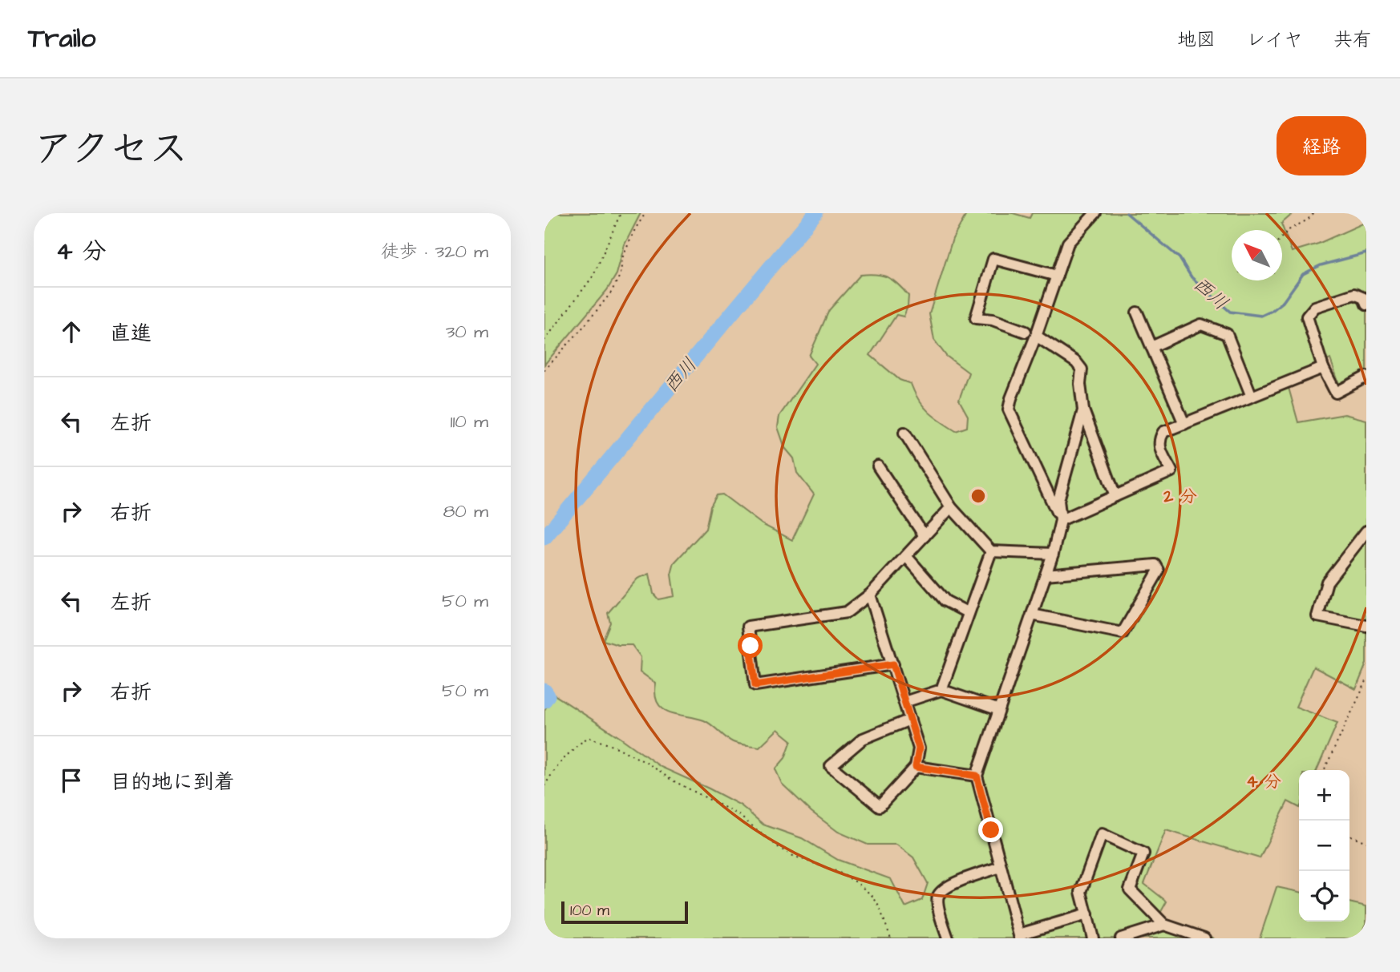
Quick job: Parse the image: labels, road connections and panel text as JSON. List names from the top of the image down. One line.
{"water":["西川"],"scale_bar":"100 m","north":"top left","page":{"header":"Trailo","nav":["地図","レイヤ","共有"],"title":"アクセス","buttons":"経路","heading":["4 分","徒歩 · 320 m"],"list":[["直進","30 m"],["左折","110 m"],["右折","80 m"],["左折","50 m"],["右折","50 m"],"目的地に到着"],"map_buttons":["+","−"],"scale":"100 m"},"rings":["2 分","4 分"]}
